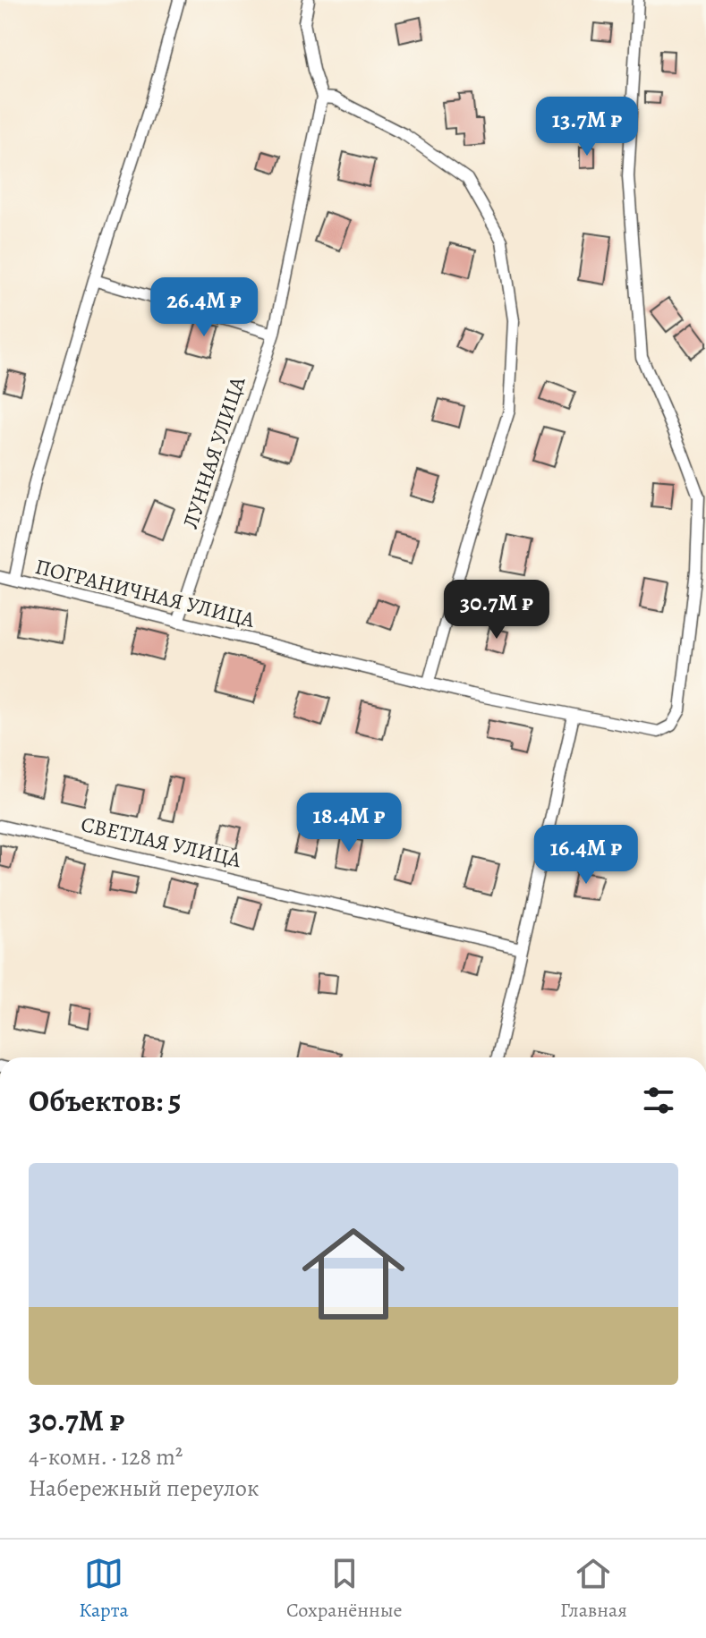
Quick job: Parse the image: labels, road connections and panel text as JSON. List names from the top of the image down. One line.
{"streets":{"street":["ЛУННАЯ УЛИЦА","ПОГРАНИЧНАЯ УЛИЦА","СВЕТЛАЯ УЛИЦА"]},"crossings":[["ЛУННАЯ УЛИЦА","ПОГРАНИЧНАЯ УЛИЦА"]],"page":{"price":["13.7M ₽","26.4M ₽","30.7M ₽","18.4M ₽","16.4M ₽"],"heading":"Объектов: 5","list":[{"name":"30.7M ₽","note":"4-комн. · 128 m² · Набережный переулок"}],"tabs":["Карта","Сохранённые","Главная"]}}
